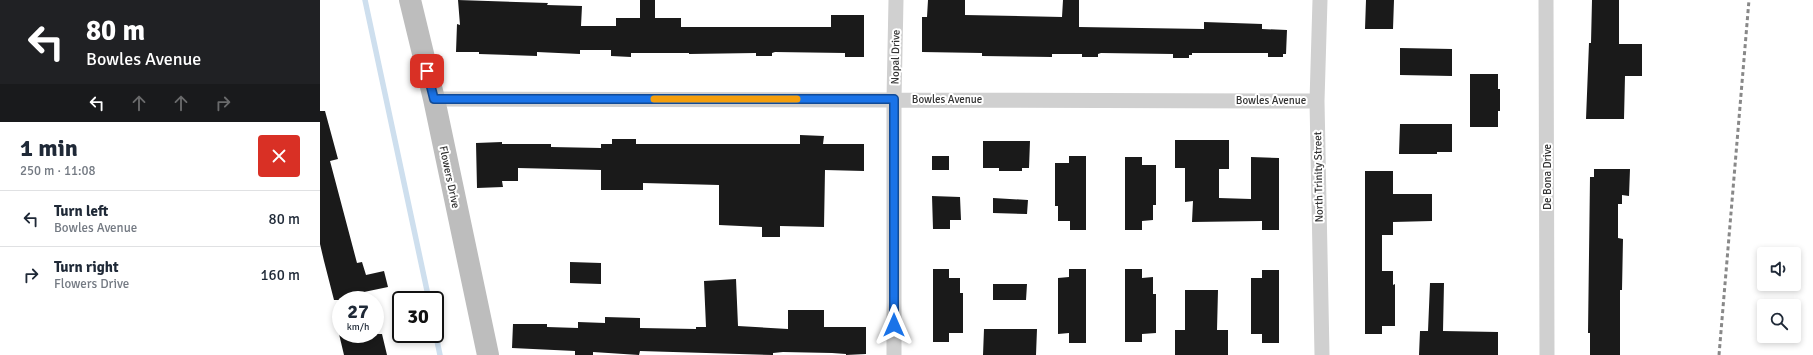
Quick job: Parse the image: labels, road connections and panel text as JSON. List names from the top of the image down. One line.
{"streets":{"street":["Nopal Drive","Bowles Avenue","Flowers Drive","North Trinity Street","De Bona Drive"]},"crossings":[["Nopal Drive","Bowles Avenue"],["Bowles Avenue","Flowers Drive"],["Bowles Avenue","North Trinity Street"]],"page":{"turn":["80 m","Bowles Avenue"],"heading":["1 min","250 m · 11:08"],"list":[{"name":"Turn left","note":"Bowles Avenue","value":"80 m"},{"name":"Turn right","note":"Flowers Drive","value":"160 m"}],"speed":"27 km/h","limit":"30"}}
